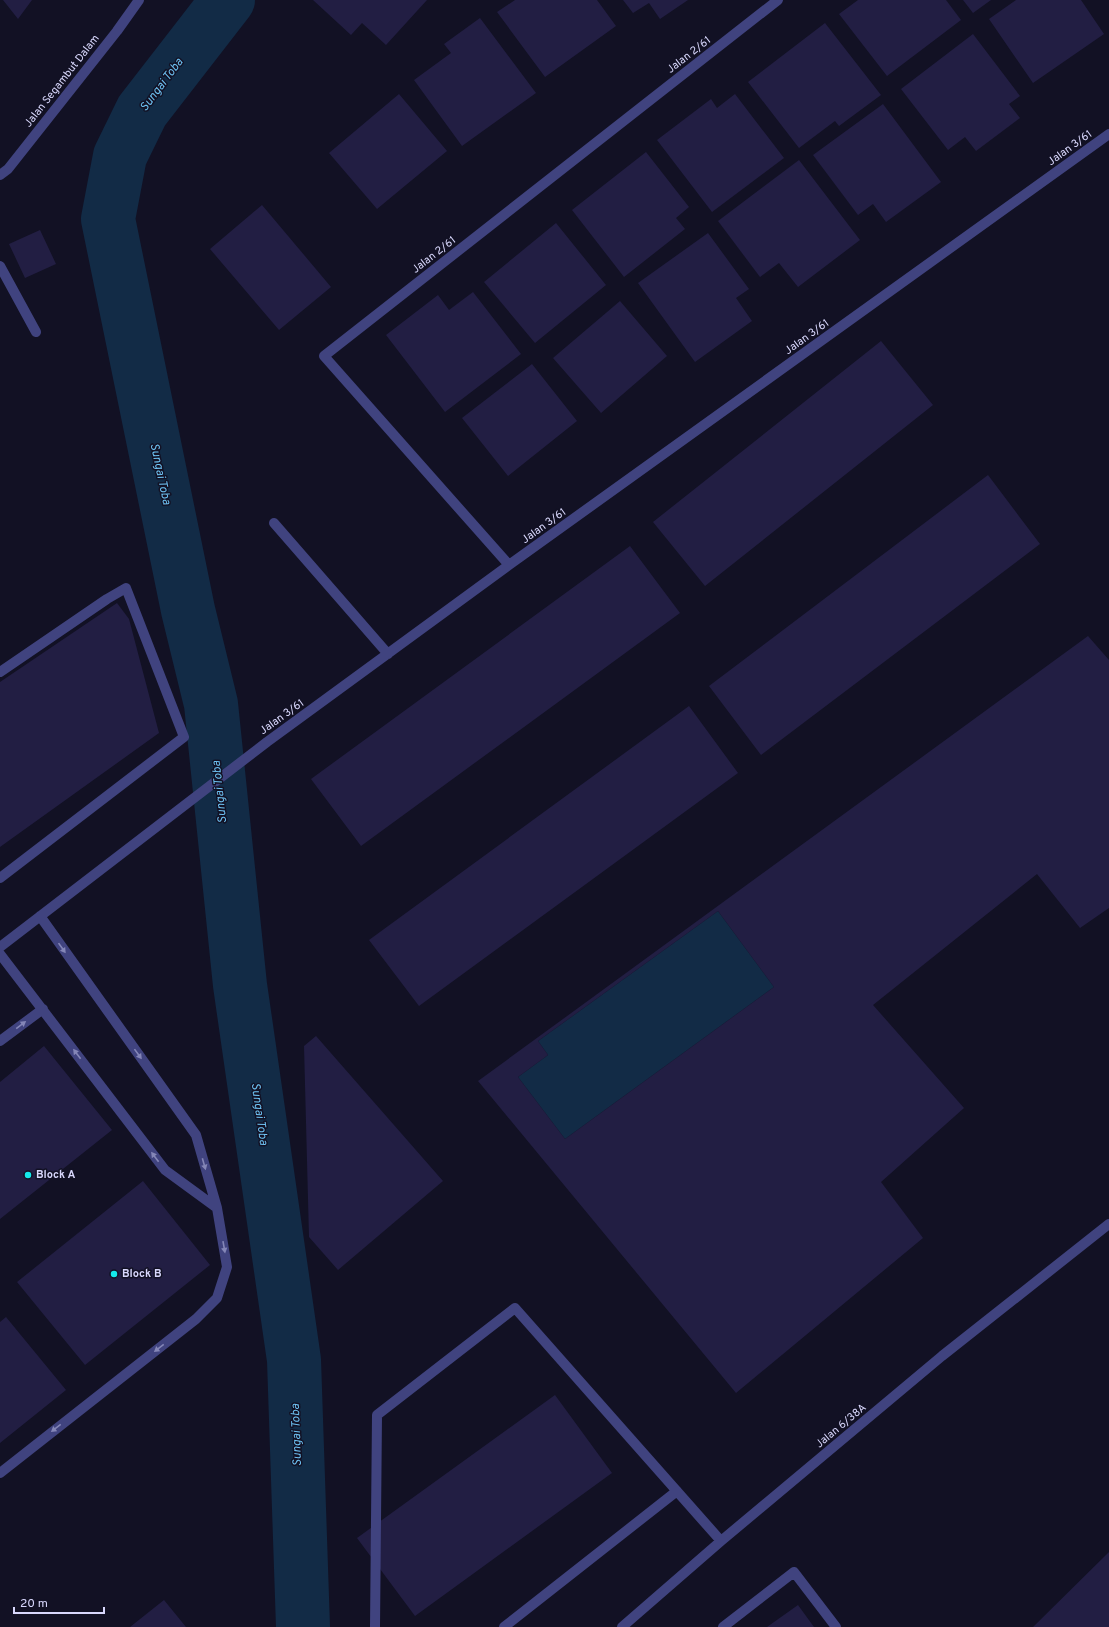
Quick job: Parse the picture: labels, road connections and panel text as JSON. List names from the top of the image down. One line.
{"streets":{"street":["Jalan 2/61","Jalan Segambut Dalam","Jalan 3/61","Jalan 6/38A"]},"crossings":[["Jalan 2/61","Jalan 3/61"]],"water":["Sungai Toba"],"places":["Block A","Block B"],"scale_bar":"20 m"}
